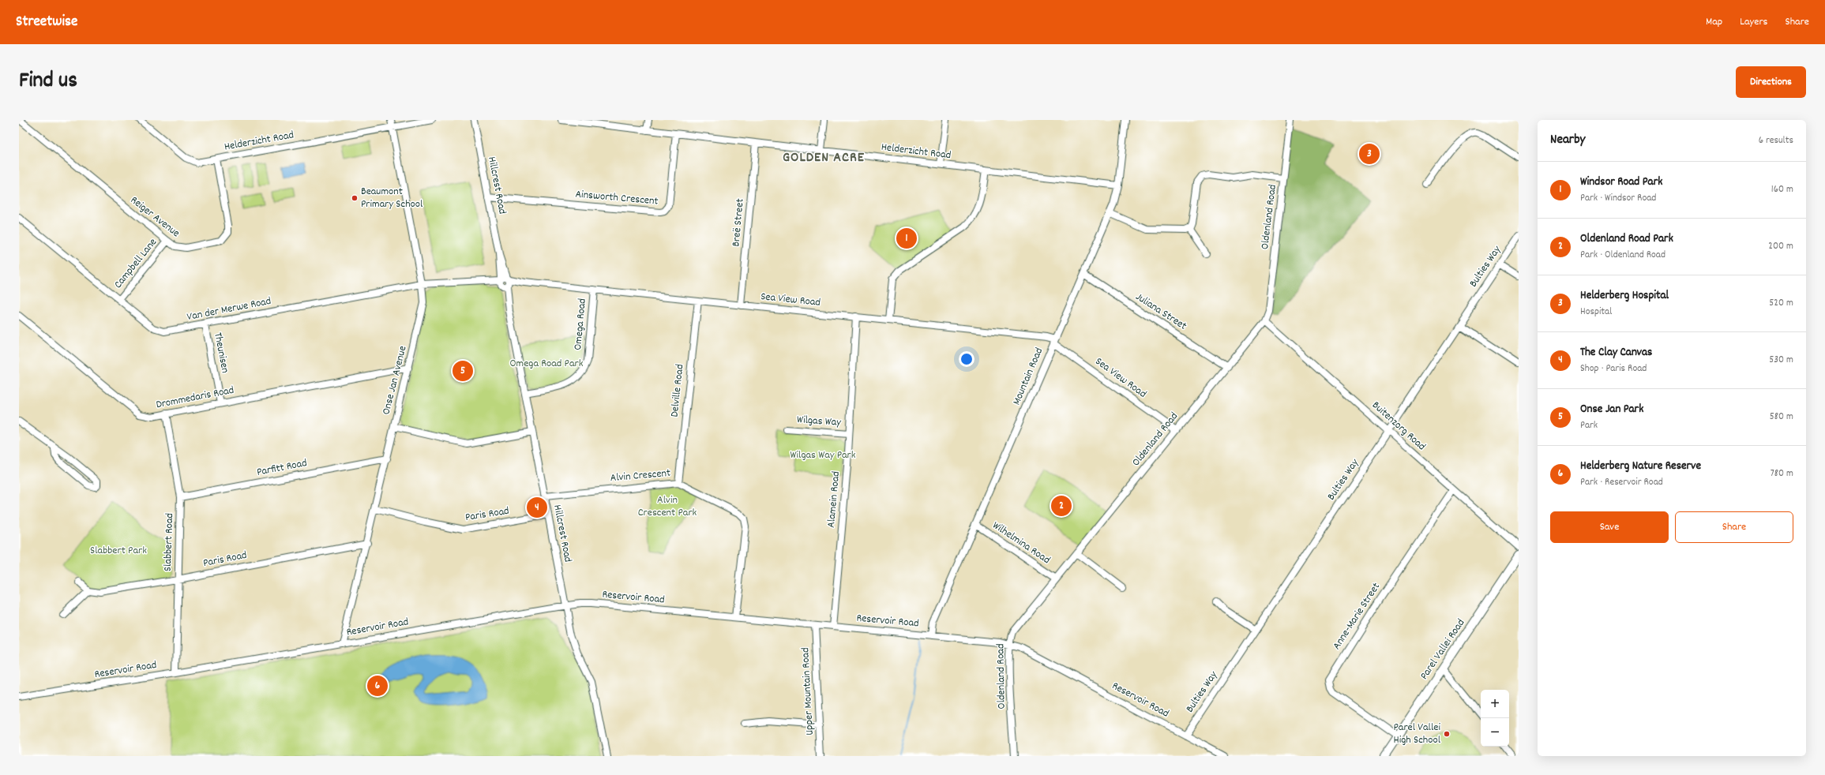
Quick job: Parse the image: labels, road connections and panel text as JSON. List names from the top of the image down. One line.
{"streets":{"street":["Helderzicht Road","Hillcrest Road","Ainsworth Crescent","Reiger Avenue","Oldenland Road","Breë Street","Campbell Lane","Bulties Way","Sea View Road","Van der Merwe Road","Juliana Street","Omega Road","Theunisen","Mountain Road","Onse Jan Avenue","Delville Road","Drommedaris Road","Wilgas Way","Buitenzorg Road","Parfitt Road","Alvin Crescent","Alamein Road","Paris Road","Slabbert Road","Wilhelmina Road","Reservoir Road","Anne-Marie Street","Parel Vallei Road","Upper Mountain Road"]},"crossings":[["Helderzicht Road","Ainsworth Crescent"],["Helderzicht Road","Reiger Avenue"],["Helderzicht Road","Breë Street"],["Helderzicht Road","Mountain Road"],["Helderzicht Road","Onse Jan Avenue"],["Hillcrest Road","Ainsworth Crescent"],["Hillcrest Road","Sea View Road"],["Hillcrest Road","Van der Merwe Road"],["Hillcrest Road","Omega Road"],["Hillcrest Road","Alvin Crescent"],["Hillcrest Road","Paris Road"],["Hillcrest Road","Reservoir Road"],["Reiger Avenue","Campbell Lane"],["Oldenland Road","Sea View Road"],["Oldenland Road","Juliana Street"],["Oldenland Road","Buitenzorg Road"],["Oldenland Road","Wilhelmina Road"],["Oldenland Road","Reservoir Road"],["Breë Street","Sea View Road"],["Campbell Lane","Van der Merwe Road"],["Bulties Way","Buitenzorg Road"],["Bulties Way","Reservoir Road"],["Sea View Road","Van der Merwe Road"],["Sea View Road","Omega Road"],["Sea View Road","Mountain Road"],["Sea View Road","Delville Road"],["Sea View Road","Alamein Road"],["Van der Merwe Road","Theunisen"],["Van der Merwe Road","Onse Jan Avenue"],["Juliana Street","Mountain Road"],["Theunisen","Drommedaris Road"],["Mountain Road","Wilhelmina Road"],["Mountain Road","Reservoir Road"],["Onse Jan Avenue","Drommedaris Road"],["Onse Jan Avenue","Parfitt Road"],["Onse Jan Avenue","Paris Road"],["Onse Jan Avenue","Reservoir Road"],["Delville Road","Alvin Crescent"],["Drommedaris Road","Slabbert Road"],["Wilgas Way","Alamein Road"],["Buitenzorg Road","Anne-Marie Street"],["Parfitt Road","Slabbert Road"],["Alvin Crescent","Reservoir Road"],["Alamein Road","Reservoir Road"],["Paris Road","Slabbert Road"],["Slabbert Road","Reservoir Road"],["Reservoir Road","Upper Mountain Road"],["Anne-Marie Street","Parel Vallei Road"]],"districts":["GOLDEN ACRE"],"parks":["Omega Road Park","Wilgas Way Park","Alvin Crescent Park","Slabbert Park"],"places":["Beaumont Primary School","Parel Vallei High School"],"page":{"header":"Streetwise","nav":["Map","Layers","Share"],"title":"Find us","buttons":["Directions",["Save","Share"]],"heading":["Nearby","6 results"],"pins":["3","1","5","2","4","6"],"list":[{"mark":"1","name":"Windsor Road Park","note":"Park · Windsor Road","value":"160 m"},{"mark":"2","name":"Oldenland Road Park","note":"Park · Oldenland Road","value":"200 m"},{"mark":"3","name":"Helderberg Hospital","note":"Hospital","value":"520 m"},{"mark":"4","name":"The Clay Canvas","note":"Shop · Paris Road","value":"530 m"},{"mark":"5","name":"Onse Jan Park","note":"Park","value":"580 m"},{"mark":"6","name":"Helderberg Nature Reserve","note":"Park · Reservoir Road","value":"780 m"}],"map_buttons":["+","−"]}}
